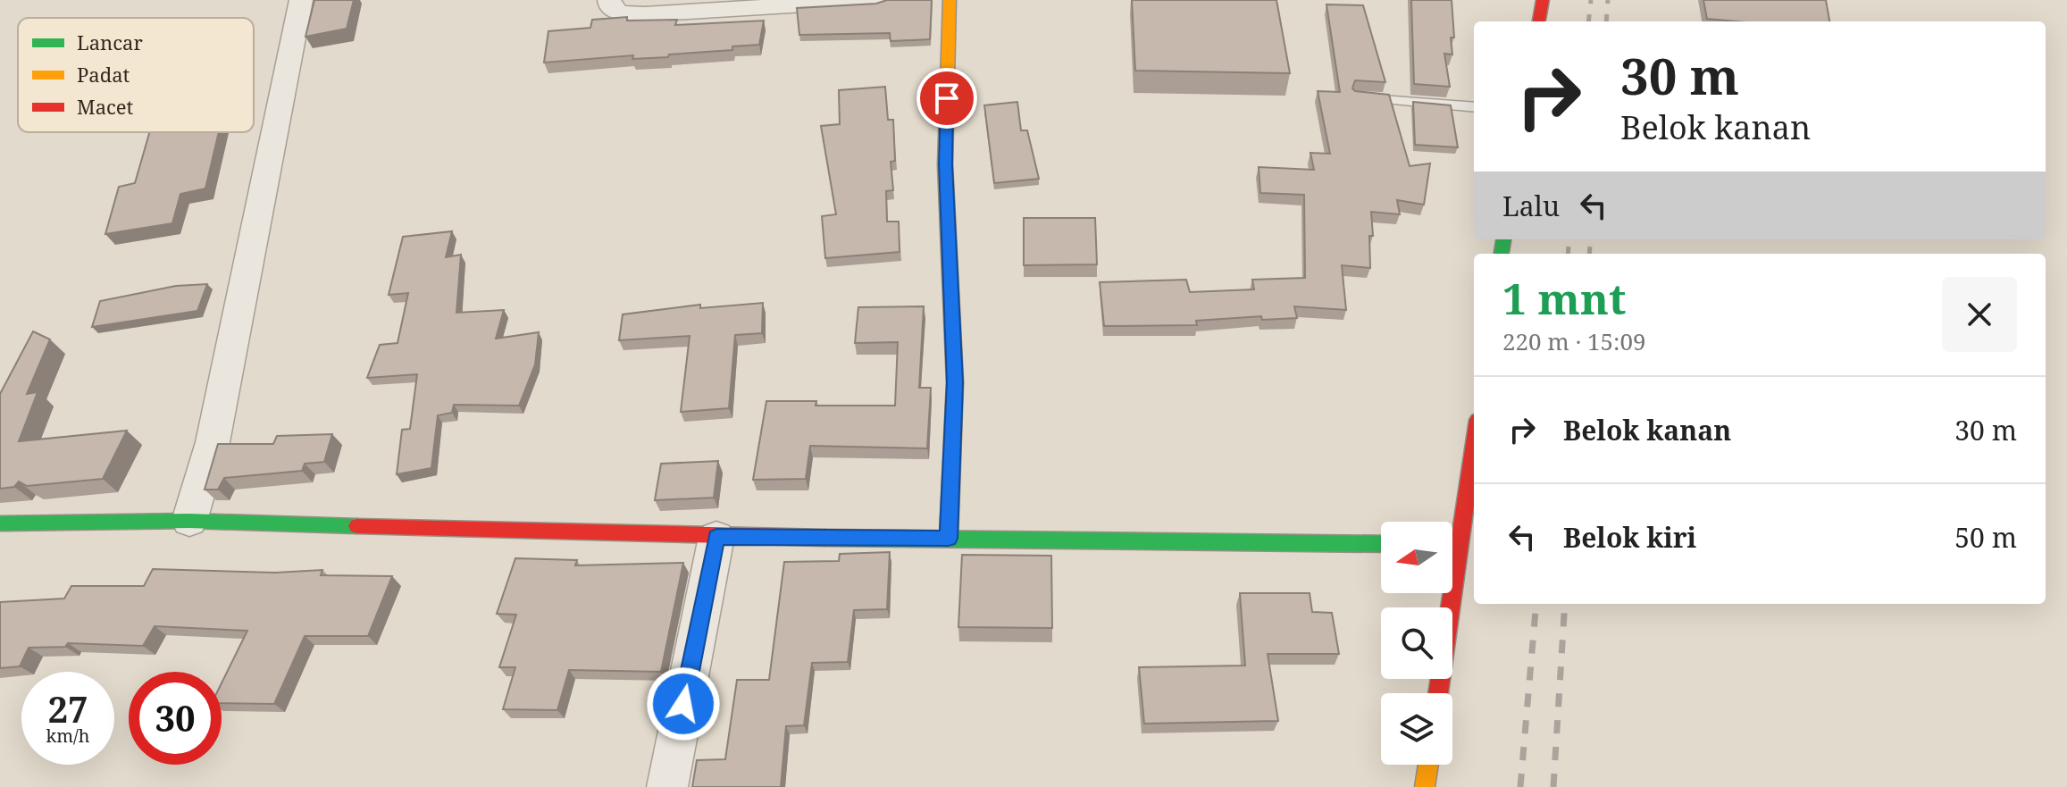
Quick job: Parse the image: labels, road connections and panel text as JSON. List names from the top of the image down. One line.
{"legend":["Lancar","Padat","Macet"],"north":"left","page":{"turn":["30 m","Belok kanan"],"then":"Lalu","heading":["1 mnt","220 m · 15:09"],"list":[{"name":"Belok kanan","value":"30 m"},{"name":"Belok kiri","value":"50 m"}],"speed":"27 km/h","limit":"30"}}
